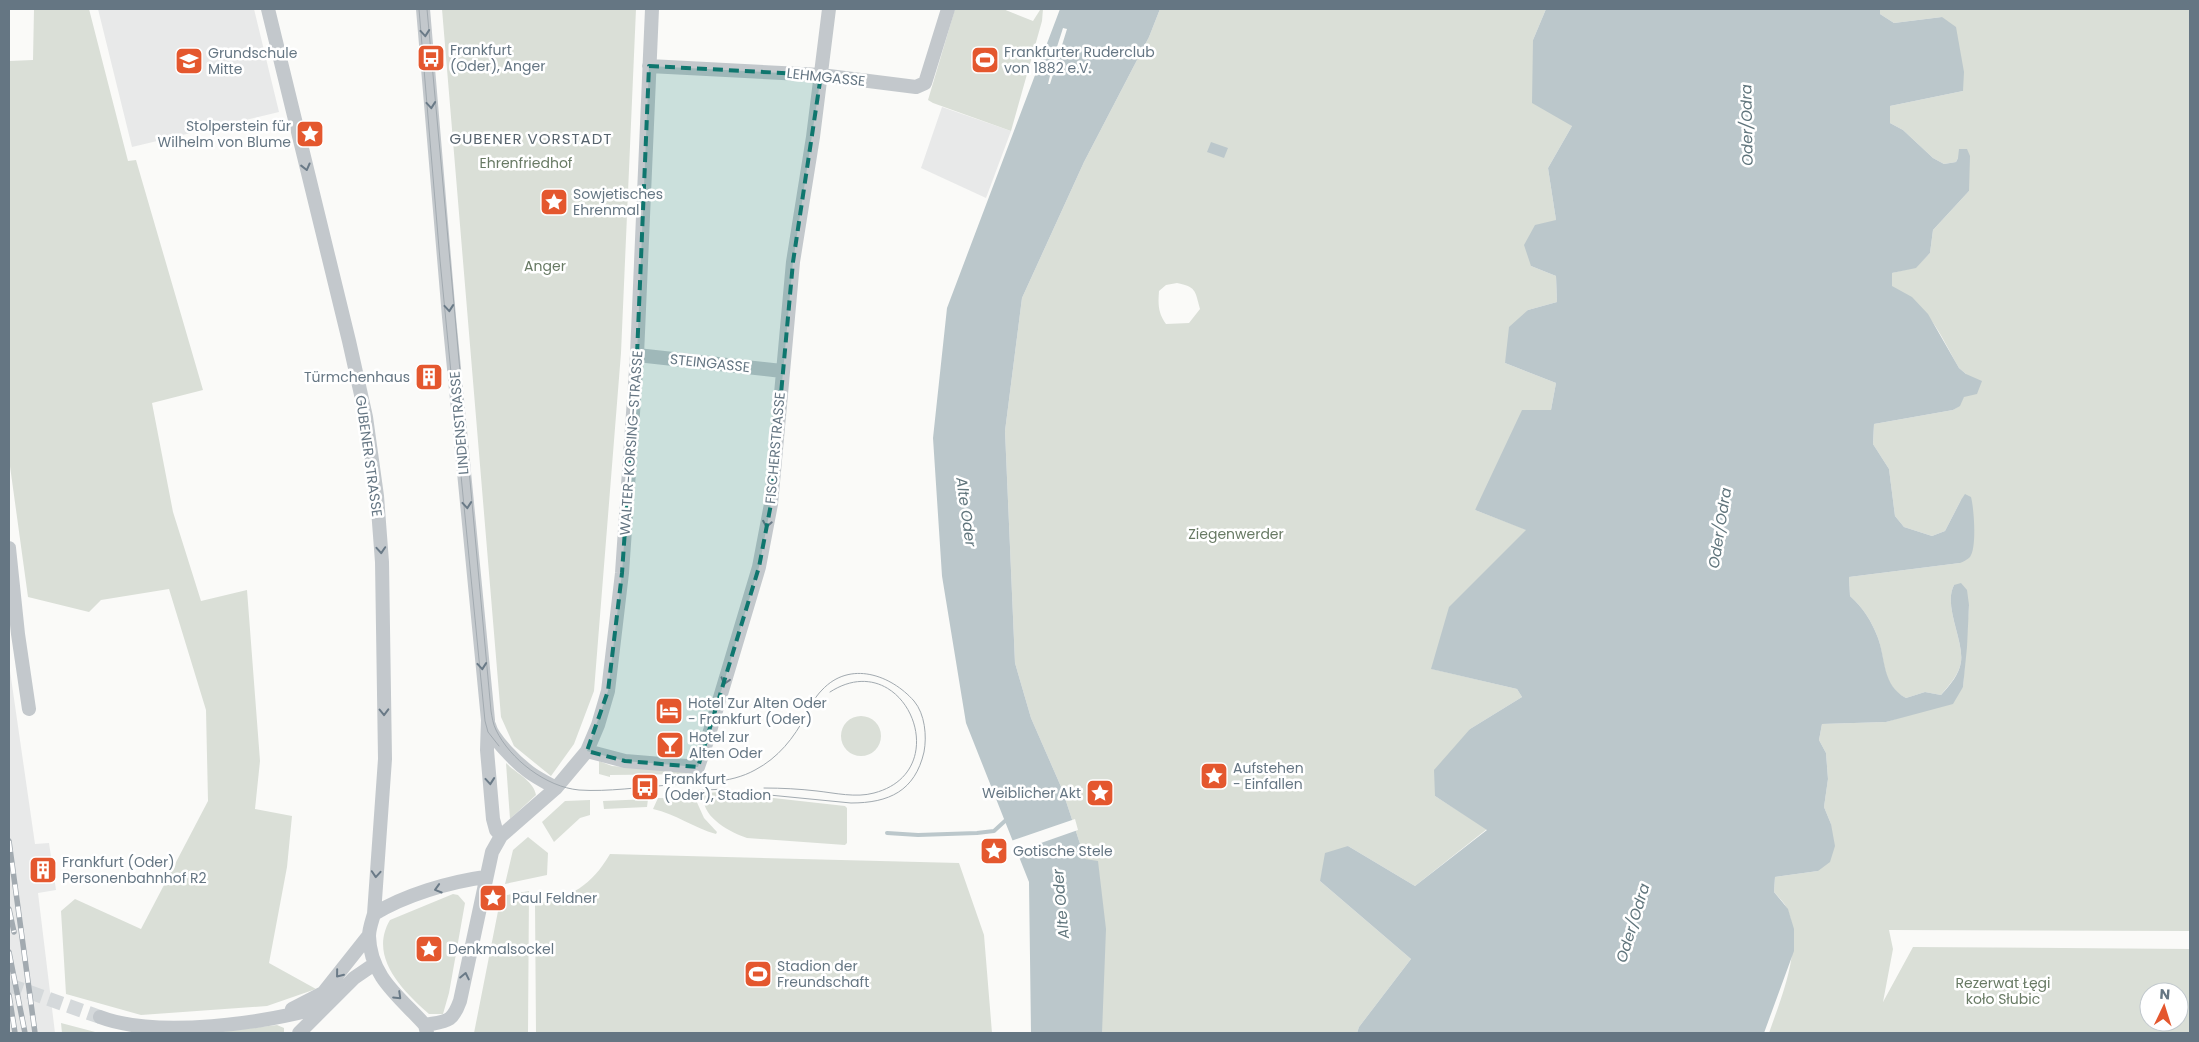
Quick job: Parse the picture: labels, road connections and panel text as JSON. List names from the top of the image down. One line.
{"streets":{"street":["LEHMGASSE","STEINGASSE","LINDENSTRASSE","WALTER-KORSING-STRASSE","FISCHERSTRASSE","GUBENER STRASSE"]},"crossings":[["LEHMGASSE","WALTER-KORSING-STRASSE"],["LEHMGASSE","FISCHERSTRASSE"],["STEINGASSE","WALTER-KORSING-STRASSE"],["STEINGASSE","FISCHERSTRASSE"],["LINDENSTRASSE","WALTER-KORSING-STRASSE"],["WALTER-KORSING-STRASSE","FISCHERSTRASSE"]],"one_way":["LINDENSTRASSE","FISCHERSTRASSE","GUBENER STRASSE"],"districts":["GUBENER VORSTADT"],"water":["Oder/Odra","Alte Oder"],"parks":["Ehrenfriedhof","Anger","Ziegenwerder","Rezerwat Łęgi koło Słubic"],"places":{"bus stop":["Frankfurt (Oder), Anger","Frankfurt (Oder), Stadion"],"sports":["Frankfurter Ruderclub von 1882 e.V.","Stadion der Freundschaft"],"school or university":["Grundschule Mitte"],"place":["Stolperstein für Wilhelm von Blume","Sowjetisches Ehrenmal","Aufstehen - Einfallen","Weiblicher Akt","Gotische Stele","Paul Feldner","Denkmalsockel"],"building":["Türmchenhaus","Frankfurt (Oder) Personenbahnhof R2"],"hotel":["Hotel Zur Alten Oder - Frankfurt (Oder)"],"bar":["Hotel zur Alten Oder"]},"north":"top"}
